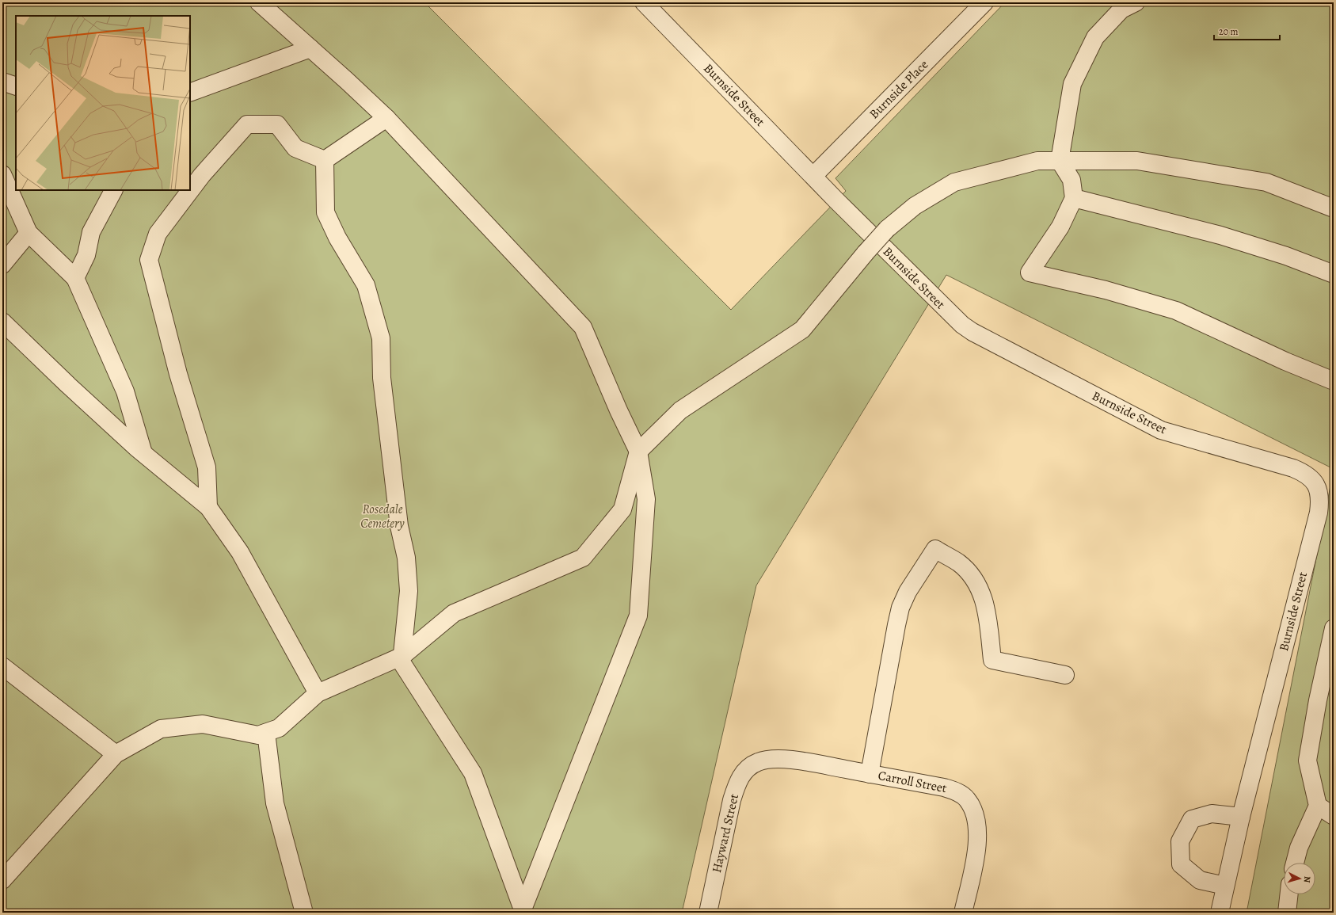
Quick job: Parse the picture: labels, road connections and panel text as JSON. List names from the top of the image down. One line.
{"streets":{"street":["Burnside Place","Burnside Street","Carroll Street","Hayward Street"]},"crossings":[["Burnside Place","Burnside Street"],["Carroll Street","Hayward Street"]],"parks":["Rosedale Cemetery"],"scale_bar":"20 m","north":"right"}
